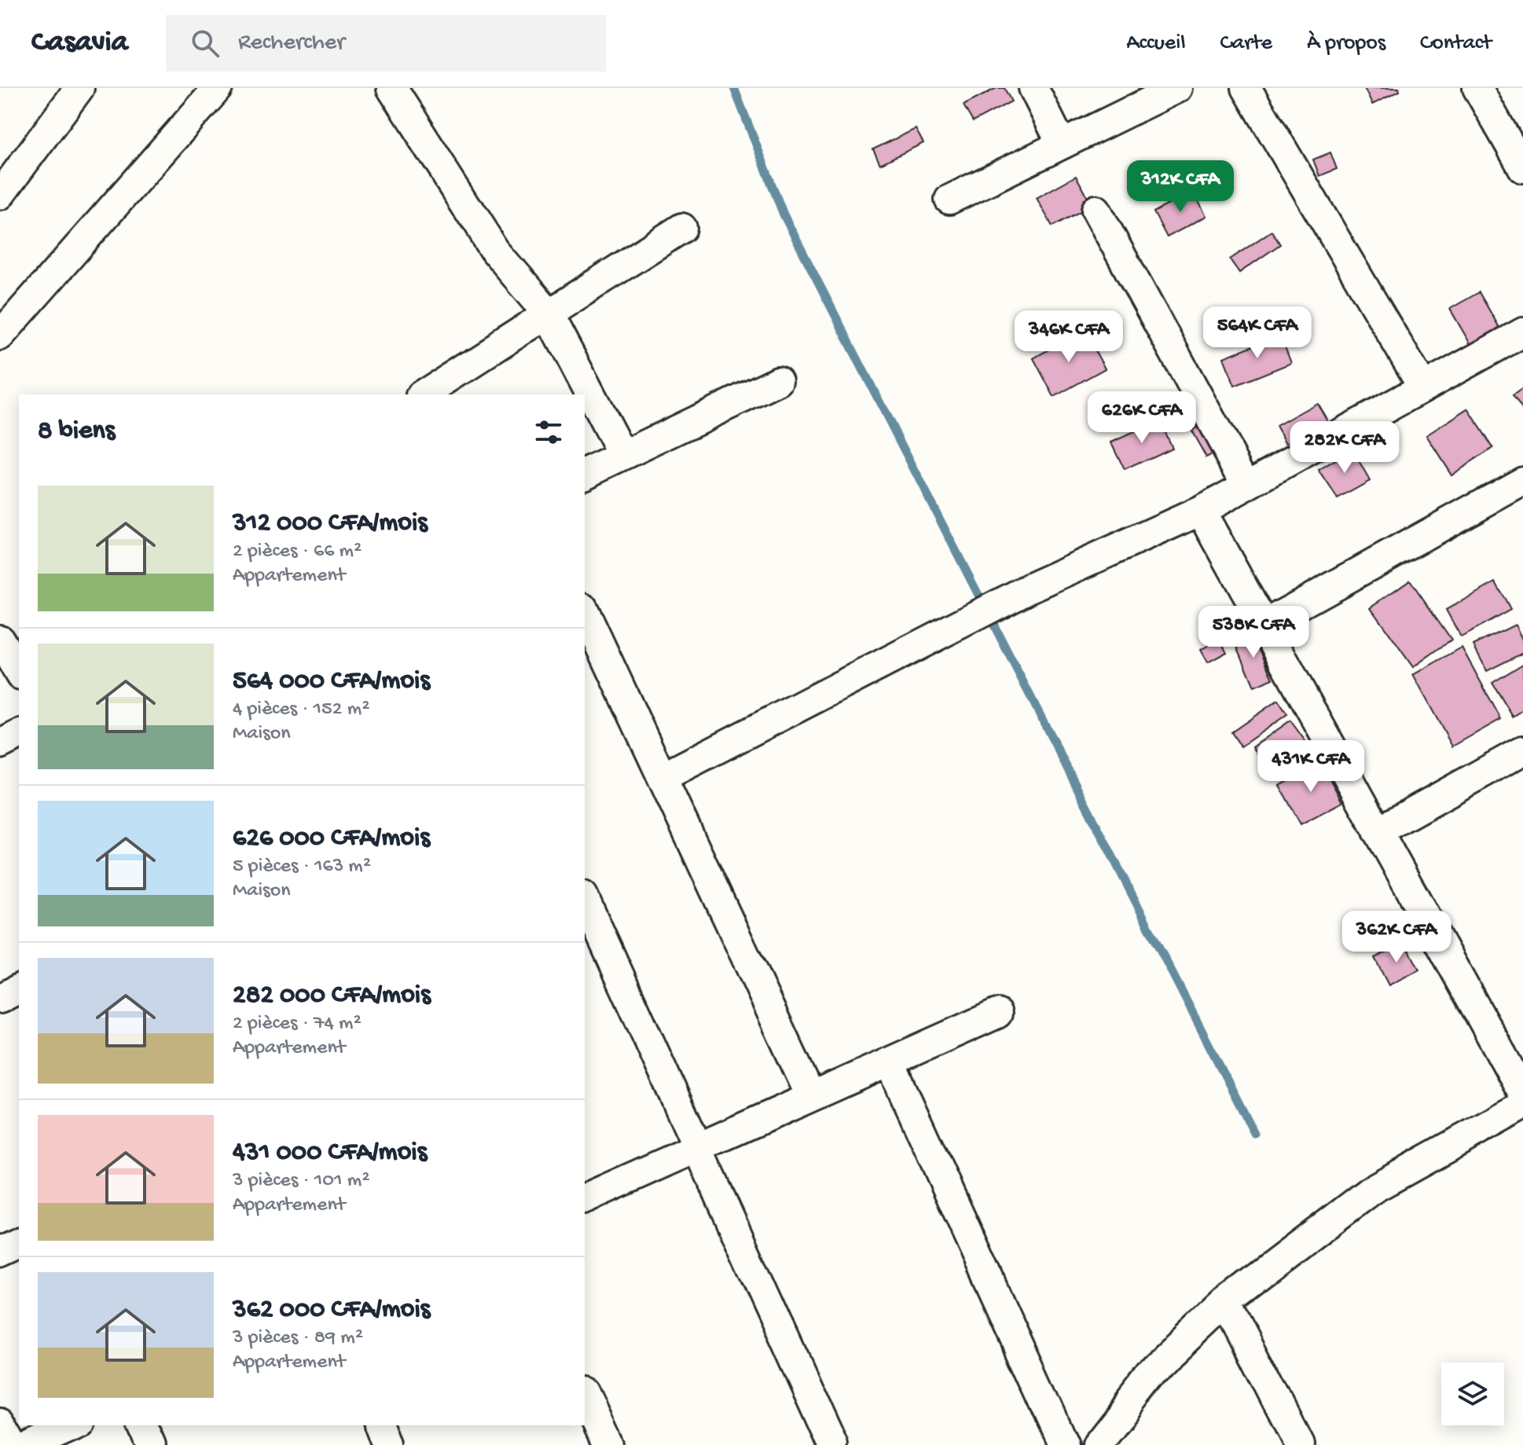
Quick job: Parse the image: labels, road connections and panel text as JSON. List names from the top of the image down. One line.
{"page":{"header":"Casavia","search":"Rechercher","nav":["Accueil","Carte","À propos","Contact"],"price":["312K CFA","564K CFA","346K CFA","626K CFA","282K CFA","538K CFA","431K CFA","362K CFA"],"heading":"8 biens","list":[{"name":"312 000 CFA/mois","note":"2 pièces · 66 m² · Appartement"},{"name":"564 000 CFA/mois","note":"4 pièces · 152 m² · Maison"},{"name":"626 000 CFA/mois","note":"5 pièces · 163 m² · Maison"},{"name":"282 000 CFA/mois","note":"2 pièces · 74 m² · Appartement"},{"name":"431 000 CFA/mois","note":"3 pièces · 101 m² · Appartement"},{"name":"362 000 CFA/mois","note":"3 pièces · 89 m² · Appartement"}]}}
